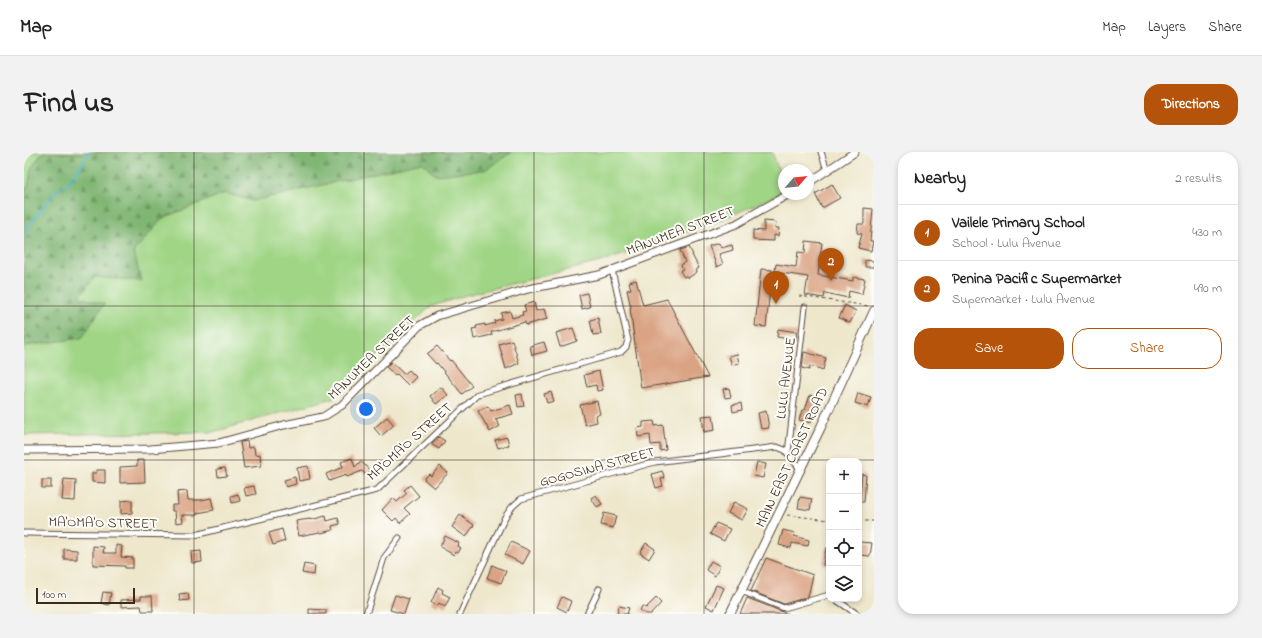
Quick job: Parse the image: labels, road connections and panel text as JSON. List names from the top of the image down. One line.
{"streets":{"main road":["MANUMEA STREET","MAIN EAST COAST ROAD"],"street":["LULU AVENUE","MA'OMA'O STREET","GOGOSINA STREET"]},"crossings":[["MANUMEA STREET","MA'OMA'O STREET"],["LULU AVENUE","GOGOSINA STREET"]],"scale_bar":"100 m","north":"top right","page":{"header":"Map","nav":["Map","Layers","Share"],"title":"Find us","buttons":["Directions",["Save","Share"]],"heading":["Nearby","2 results"],"list":[{"mark":"1","name":"Vailele Primary School","note":"School · Lulu Avenue","value":"430 m"},{"mark":"2","name":"Penina Pacific Supermarket","note":"Supermarket · Lulu Avenue","value":"490 m"}],"pins":["2","1"],"map_buttons":["+","−"],"scale":"100 m"}}
